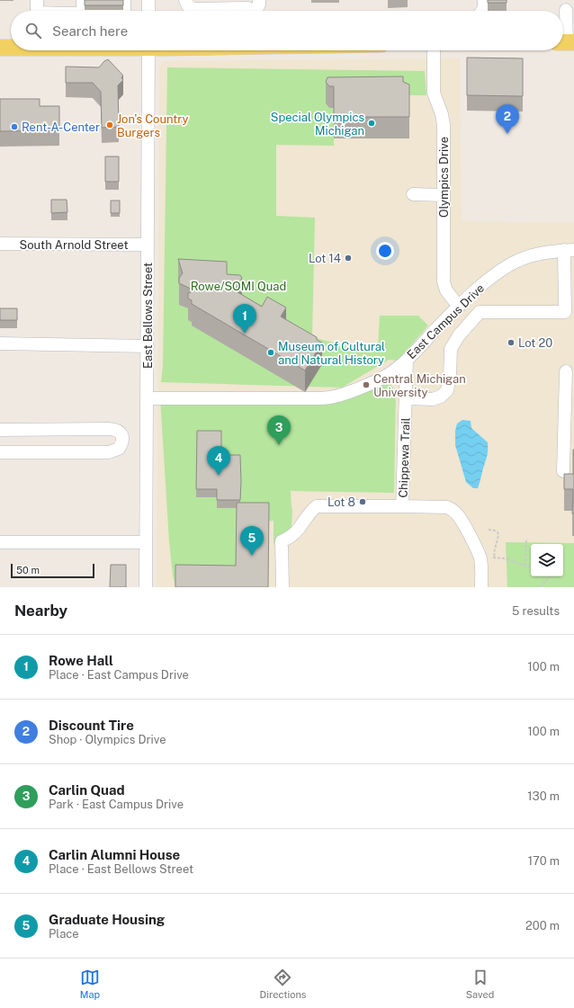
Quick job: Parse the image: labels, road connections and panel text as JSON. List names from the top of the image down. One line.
{"streets":{"street":["Olympics Drive","South Arnold Street","East Bellows Street","East Campus Drive","Chippewa Trail"]},"crossings":[["Olympics Drive","East Campus Drive"],["South Arnold Street","East Bellows Street"],["East Bellows Street","East Campus Drive"],["East Campus Drive","Chippewa Trail"]],"parks":["Rowe/SOMI Quad"],"places":["Special Olympics Michigan","Jon's Country Burgers","Rent-A-Center","Lot 14","Lot 20","Museum of Cultural and Natural History","Central Michigan University","Lot 8"],"scale_bar":"50 m","page":{"search":"Search here","pins":["2","1","3","4","5"],"scale":"50 m","heading":["Nearby","5 results"],"list":[{"mark":"1","name":"Rowe Hall","note":"Place · East Campus Drive","value":"100 m"},{"mark":"2","name":"Discount Tire","note":"Shop · Olympics Drive","value":"100 m"},{"mark":"3","name":"Carlin Quad","note":"Park · East Campus Drive","value":"130 m"},{"mark":"4","name":"Carlin Alumni House","note":"Place · East Bellows Street","value":"170 m"},{"mark":"5","name":"Graduate Housing","note":"Place","value":"200 m"}],"nav":["Map","Directions","Saved"]}}
